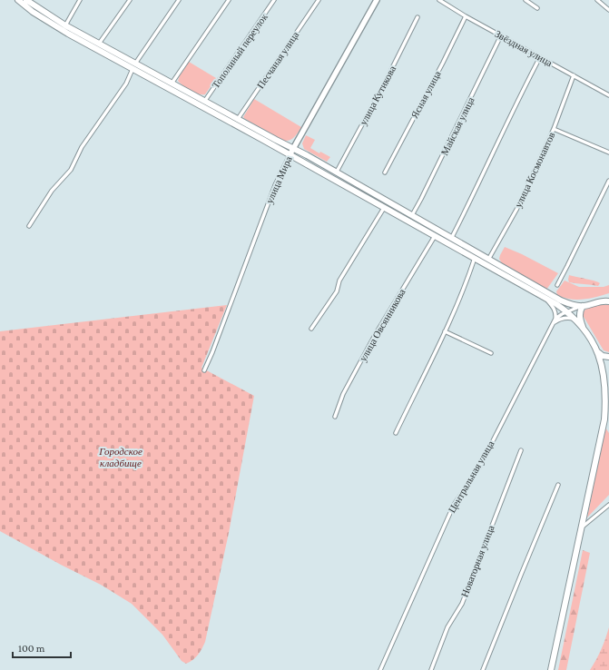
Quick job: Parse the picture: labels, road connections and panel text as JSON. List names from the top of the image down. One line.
{"streets":{"main road":["улица Мира"],"street":["Звёздная улица","Тополиный переулок","Песчаная улица","Ясная улица","улица Кутикова","Майская улица","улица Космонавтов","улица Овсянникова","Центральная улица","Новаторная улица"]},"crossings":[["Звёздная улица","Ясная улица"],["Звёздная улица","Майская улица"],["Звёздная улица","улица Космонавтов"]],"parks":["Городское кладбище"],"scale_bar":"100 m"}
